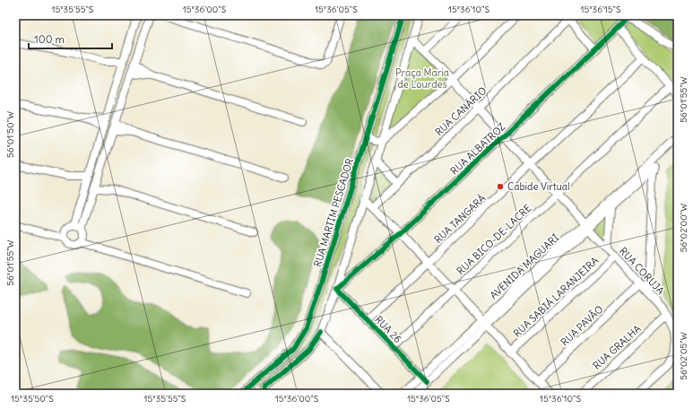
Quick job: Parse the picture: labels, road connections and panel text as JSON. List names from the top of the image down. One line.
{"streets":{"street":["RUA CANÁRIO","RUA ALBATROZ","RUA MARTIM PESCADOR","RUA TANGARÁ","RUA BICO-DE-LACRE","AVENIDA MAGUARI","RUA CORUJA","RUA SABIÁ LARANJEIRA","RUA PAVÃO","RUA 26","RUA GRALHA"]},"crossings":[["RUA CANÁRIO","RUA CORUJA"],["RUA ALBATROZ","RUA CORUJA"],["RUA ALBATROZ","RUA 26"],["RUA TANGARÁ","RUA CORUJA"],["RUA TANGARÁ","RUA 26"],["RUA BICO-DE-LACRE","RUA CORUJA"],["RUA BICO-DE-LACRE","RUA 26"],["AVENIDA MAGUARI","RUA CORUJA"],["AVENIDA MAGUARI","RUA 26"],["RUA CORUJA","RUA SABIÁ LARANJEIRA"],["RUA CORUJA","RUA PAVÃO"],["RUA CORUJA","RUA GRALHA"]],"parks":["Praça Maria de Lourdes"],"places":["Cabide Virtual"],"scale_bar":"100 m","coordinates":["15°35'55\"S","15°36'00\"S","15°36'05\"S","15°36'10\"S","15°36'15\"S","56°01'55\"W","56°01'50\"W","56°02'00\"W","56°02'05\"W","15°35'50\"S"]}
